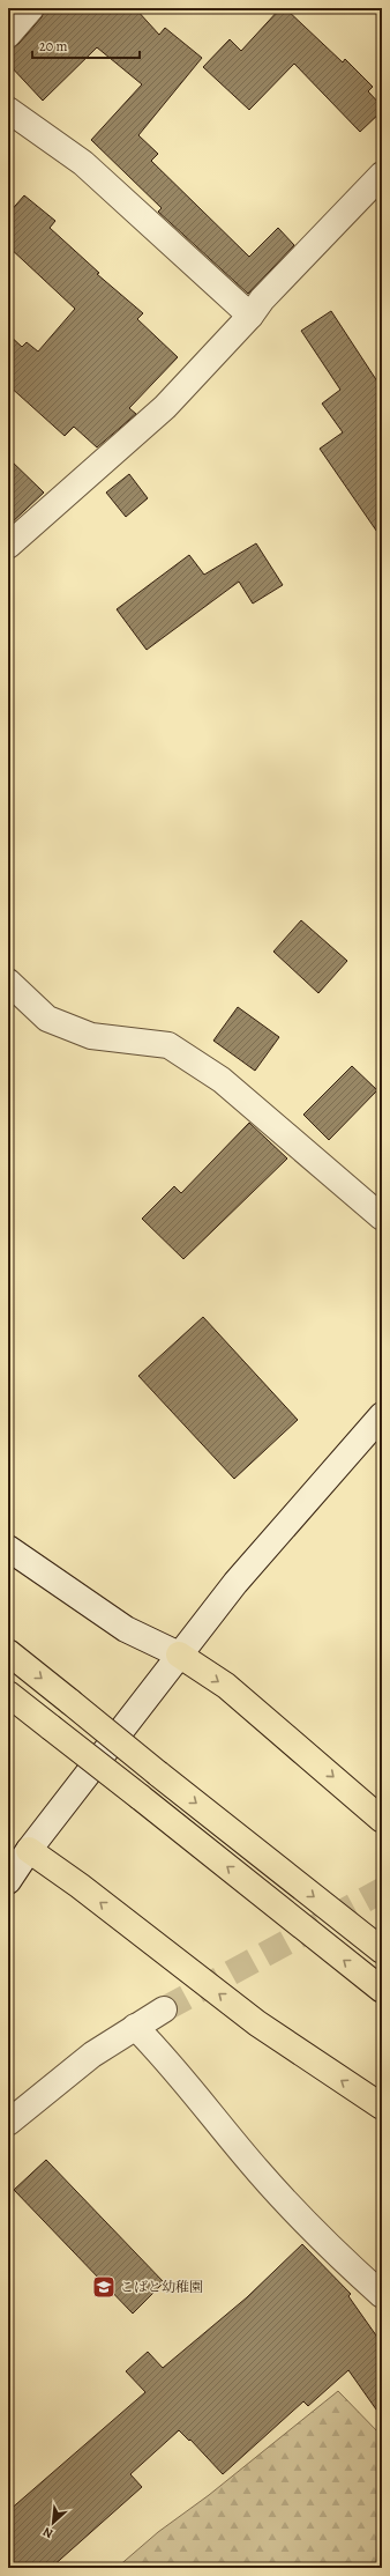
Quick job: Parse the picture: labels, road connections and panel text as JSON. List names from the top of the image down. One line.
{"places":{"school or university":["こばと幼稚園"]},"scale_bar":"20 m","north":"bottom left"}
